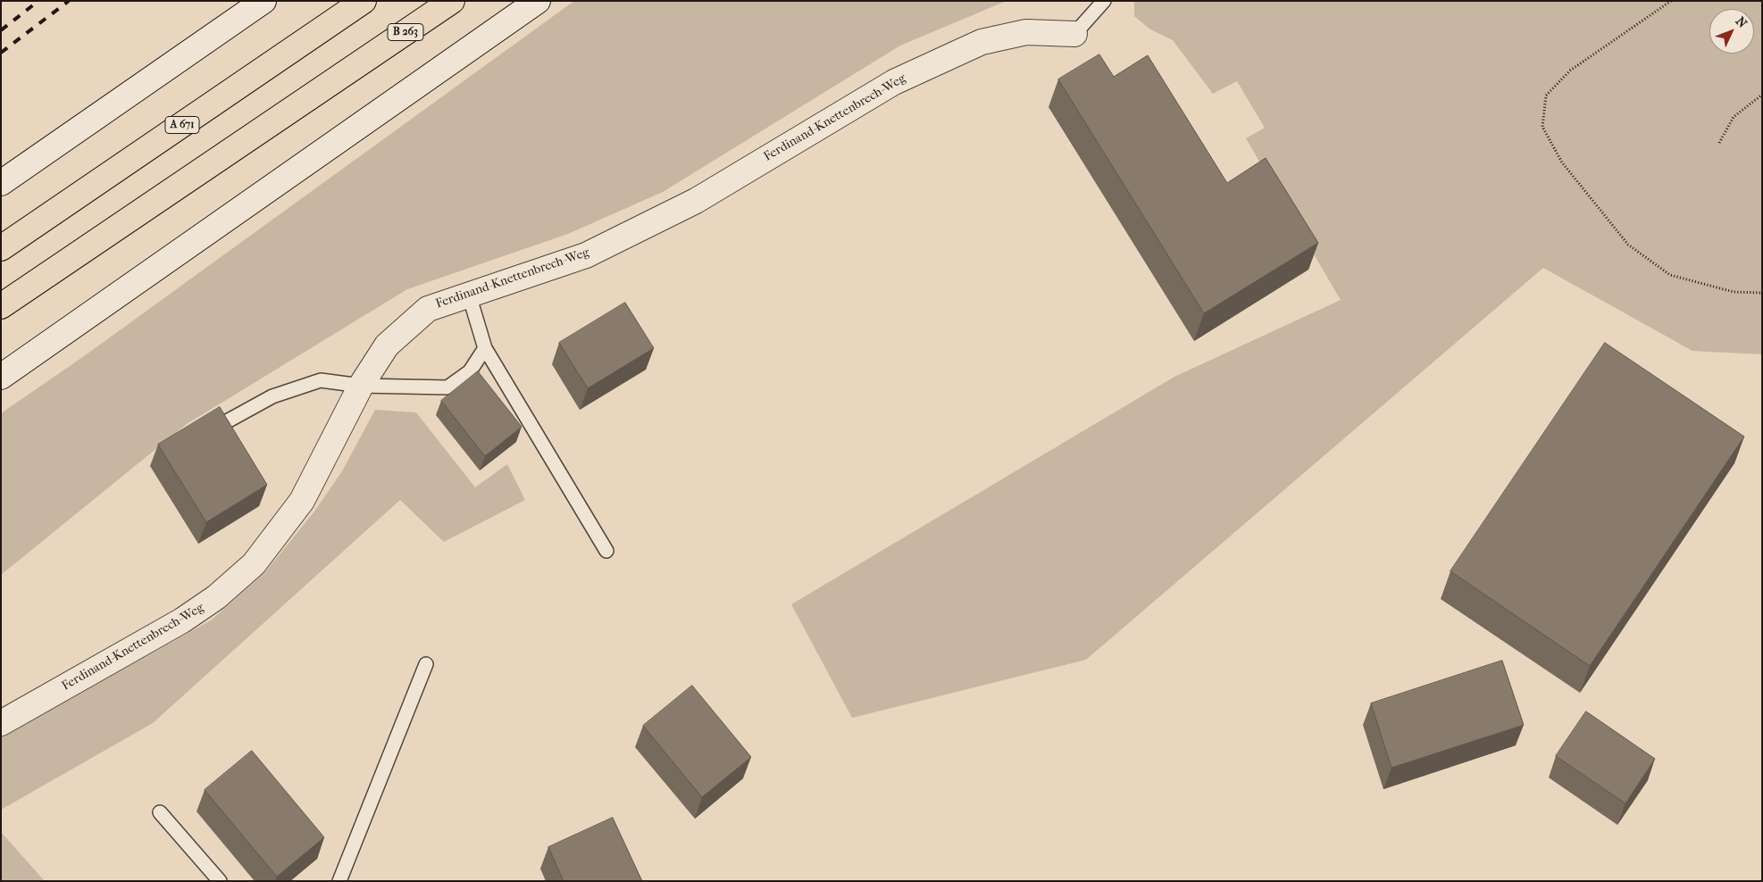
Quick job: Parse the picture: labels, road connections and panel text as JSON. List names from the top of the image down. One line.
{"streets":{"highway":["B 263","A 671"],"street":["Ferdinand-Knettenbrech-Weg"]},"north":"top right"}
